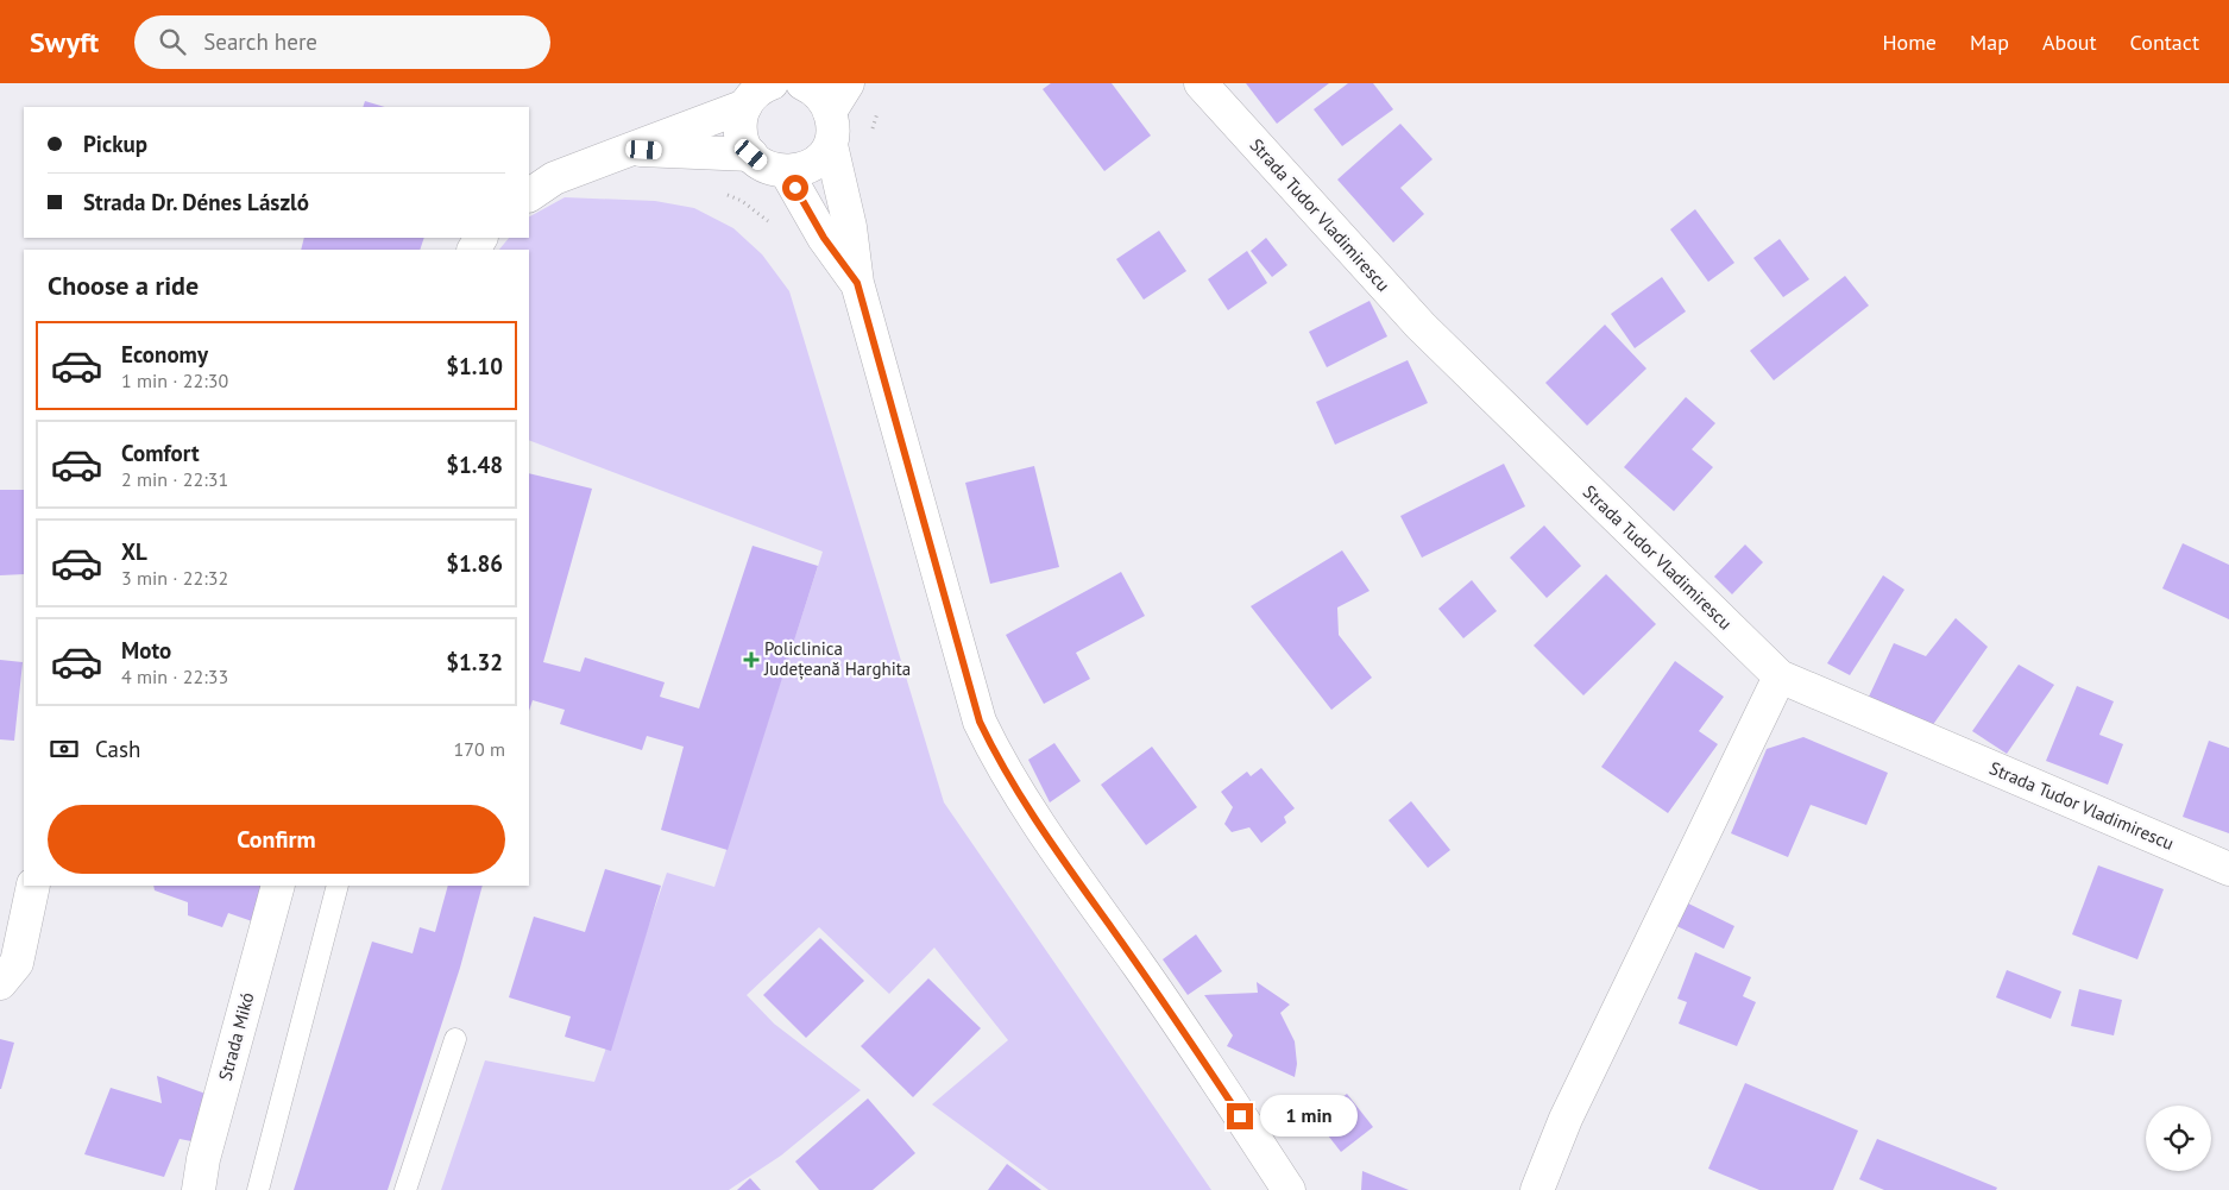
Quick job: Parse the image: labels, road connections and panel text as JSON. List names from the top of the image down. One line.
{"streets":{"street":["Strada Tudor Vladimirescu","Strada Mikó"]},"places":{"health":["Policlinica Județeană Harghita"]},"page":{"header":"Swyft","search":"Search here","nav":["Home","Map","About","Contact"],"banner":["Pickup","Strada Dr. Dénes László"],"heading":"Choose a ride","list":[{"name":"Economy","note":"1 min · 22:30","value":"$1.10"},{"name":"Comfort","note":"2 min · 22:31","value":"$1.48"},{"name":"XL","note":"3 min · 22:32","value":"$1.86"},{"name":"Moto","note":"4 min · 22:33","value":"$1.32"}],"pay":["Cash","170 m"],"buttons":"Confirm","bubble":"1 min"}}
